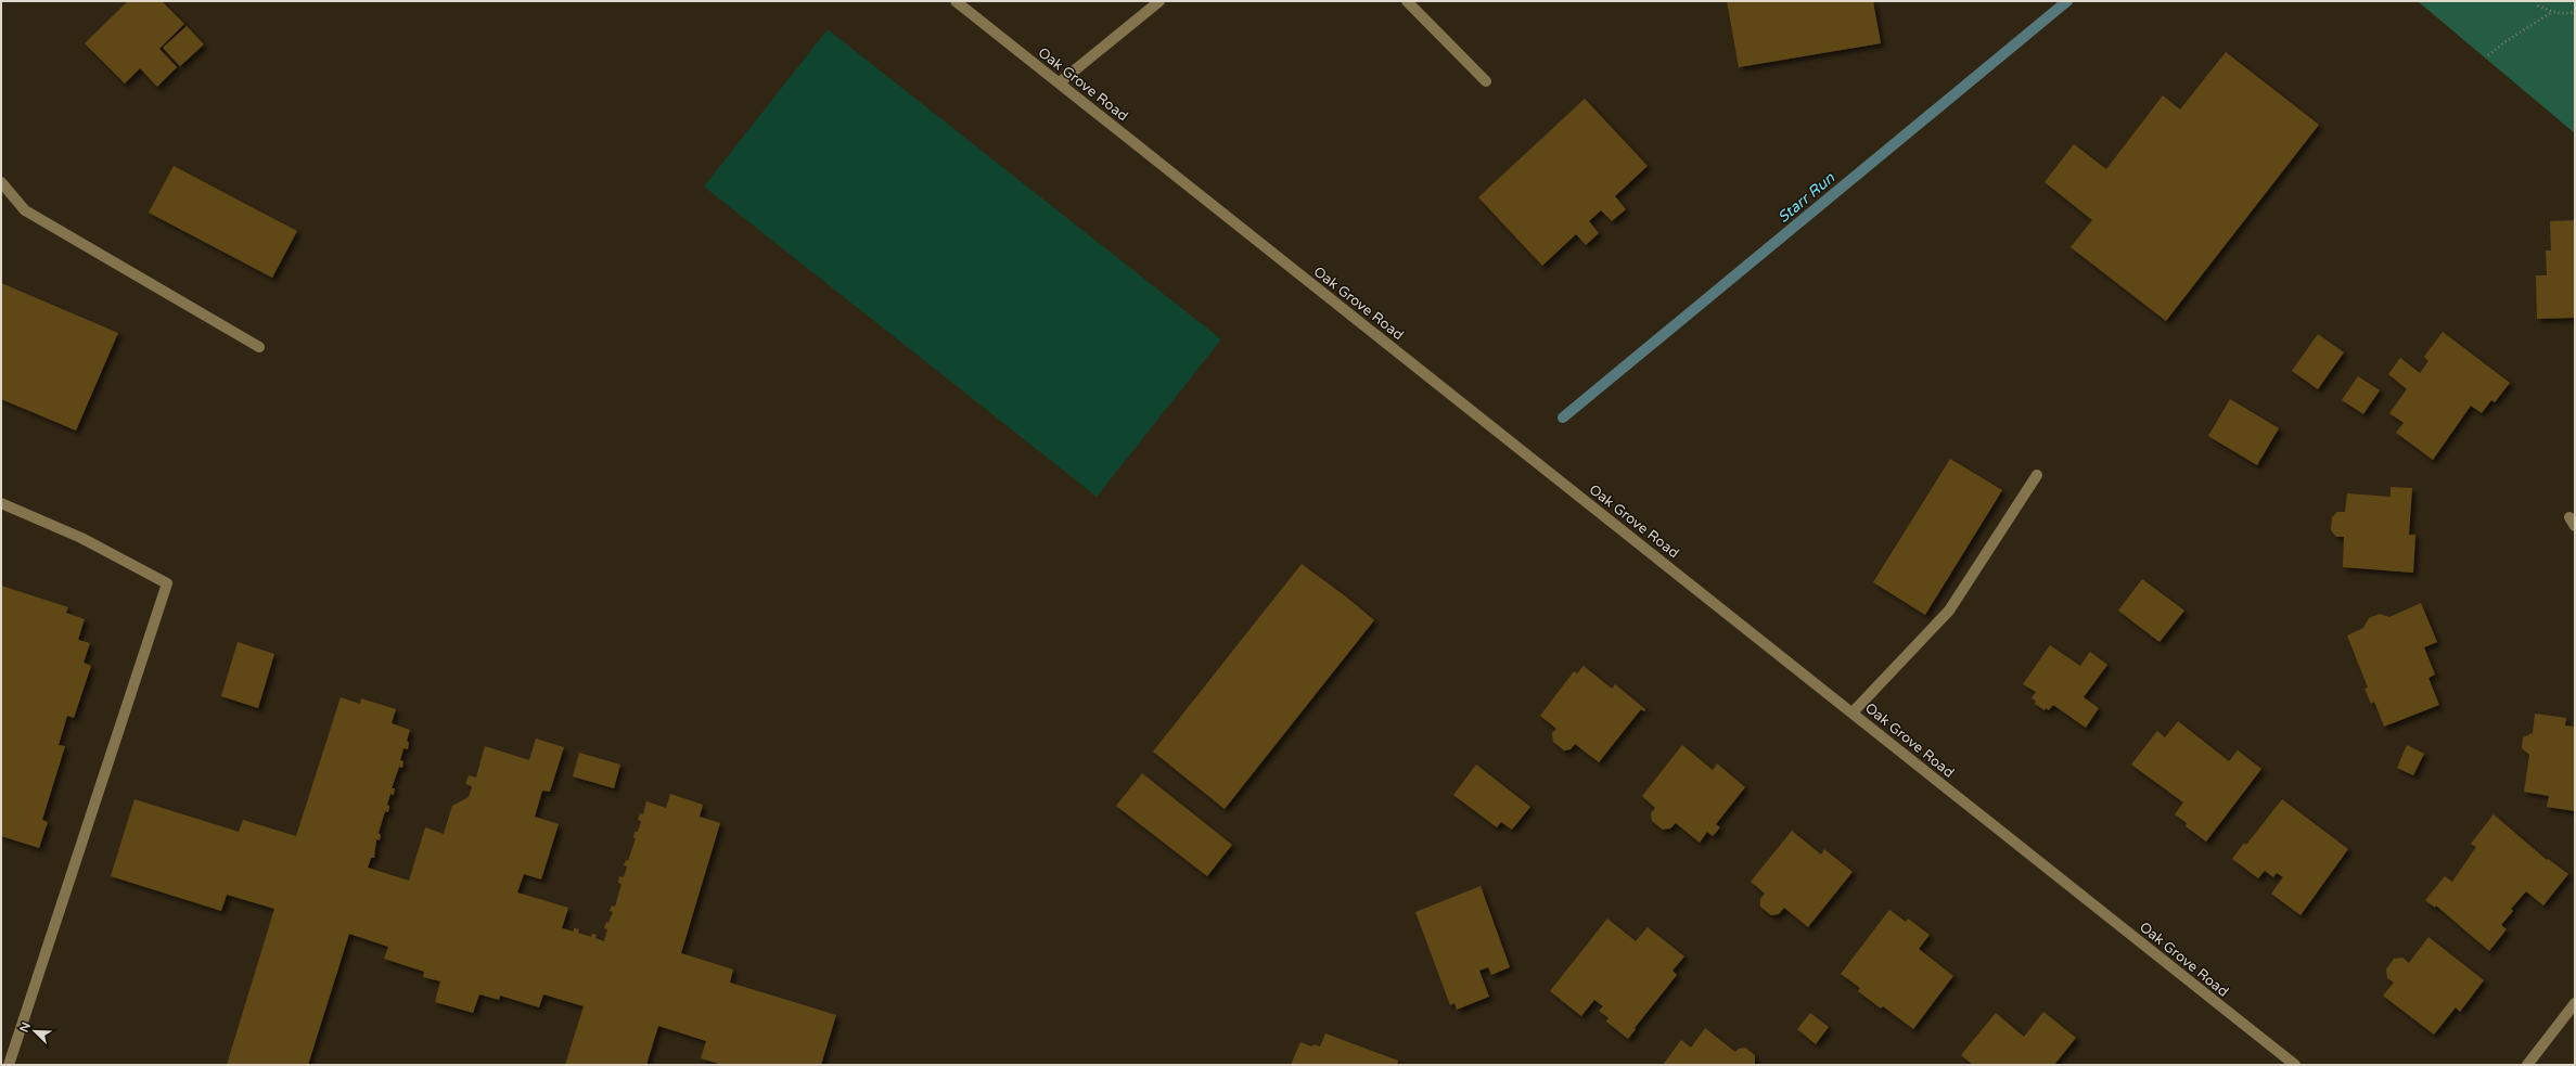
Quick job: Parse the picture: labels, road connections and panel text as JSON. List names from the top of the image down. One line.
{"streets":{"street":["Oak Grove Road"]},"water":["Starr Run"],"north":"top left"}
